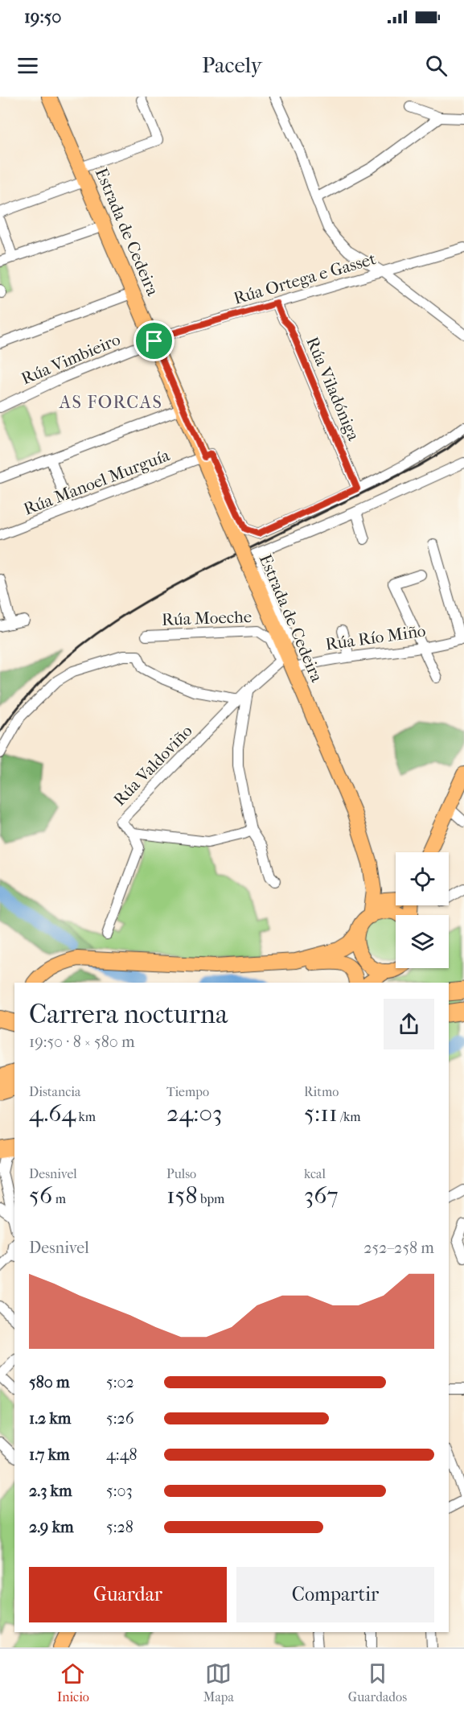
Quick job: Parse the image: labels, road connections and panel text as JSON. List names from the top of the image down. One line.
{"streets":{"main road":["Estrada de Cedeira"],"street":["Rúa Ortega e Gasset","Rúa Vimbieiro","Rúa Viladóniga","Rúa Manoel Murguía","Rúa Moeche","Rúa Río Miño","Rúa Valdoviño"]},"crossings":[["Estrada de Cedeira","Rúa Ortega e Gasset"],["Estrada de Cedeira","Rúa Vimbieiro"],["Estrada de Cedeira","Rúa Manoel Murguía"],["Estrada de Cedeira","Rúa Moeche"],["Estrada de Cedeira","Rúa Río Miño"],["Estrada de Cedeira","Rúa Valdoviño"],["Rúa Ortega e Gasset","Rúa Vimbieiro"],["Rúa Ortega e Gasset","Rúa Viladóniga"],["Rúa Moeche","Rúa Río Miño"],["Rúa Moeche","Rúa Valdoviño"],["Rúa Río Miño","Rúa Valdoviño"]],"districts":["AS FORCAS"],"page":{"status":"19:50","header":"Pacely","heading":["Carrera nocturna","19:50 · 8 × 580 m"],"stats":[["Distancia","4.64 km"],["Tiempo","24:03"],["Ritmo","5:11 /km"],["Desnivel","56 m"],["Pulso","158 bpm"],["kcal","367"]],"chart":["Desnivel","252–258 m"],"list":[{"name":"580 m","note":"5:02"},{"name":"1.2 km","note":"5:26"},{"name":"1.7 km","note":"4:48"},{"name":"2.3 km","note":"5:03"},{"name":"2.9 km","note":"5:28"}],"buttons":["Guardar","Compartir"],"tabs":["Inicio","Mapa","Guardados"]}}
